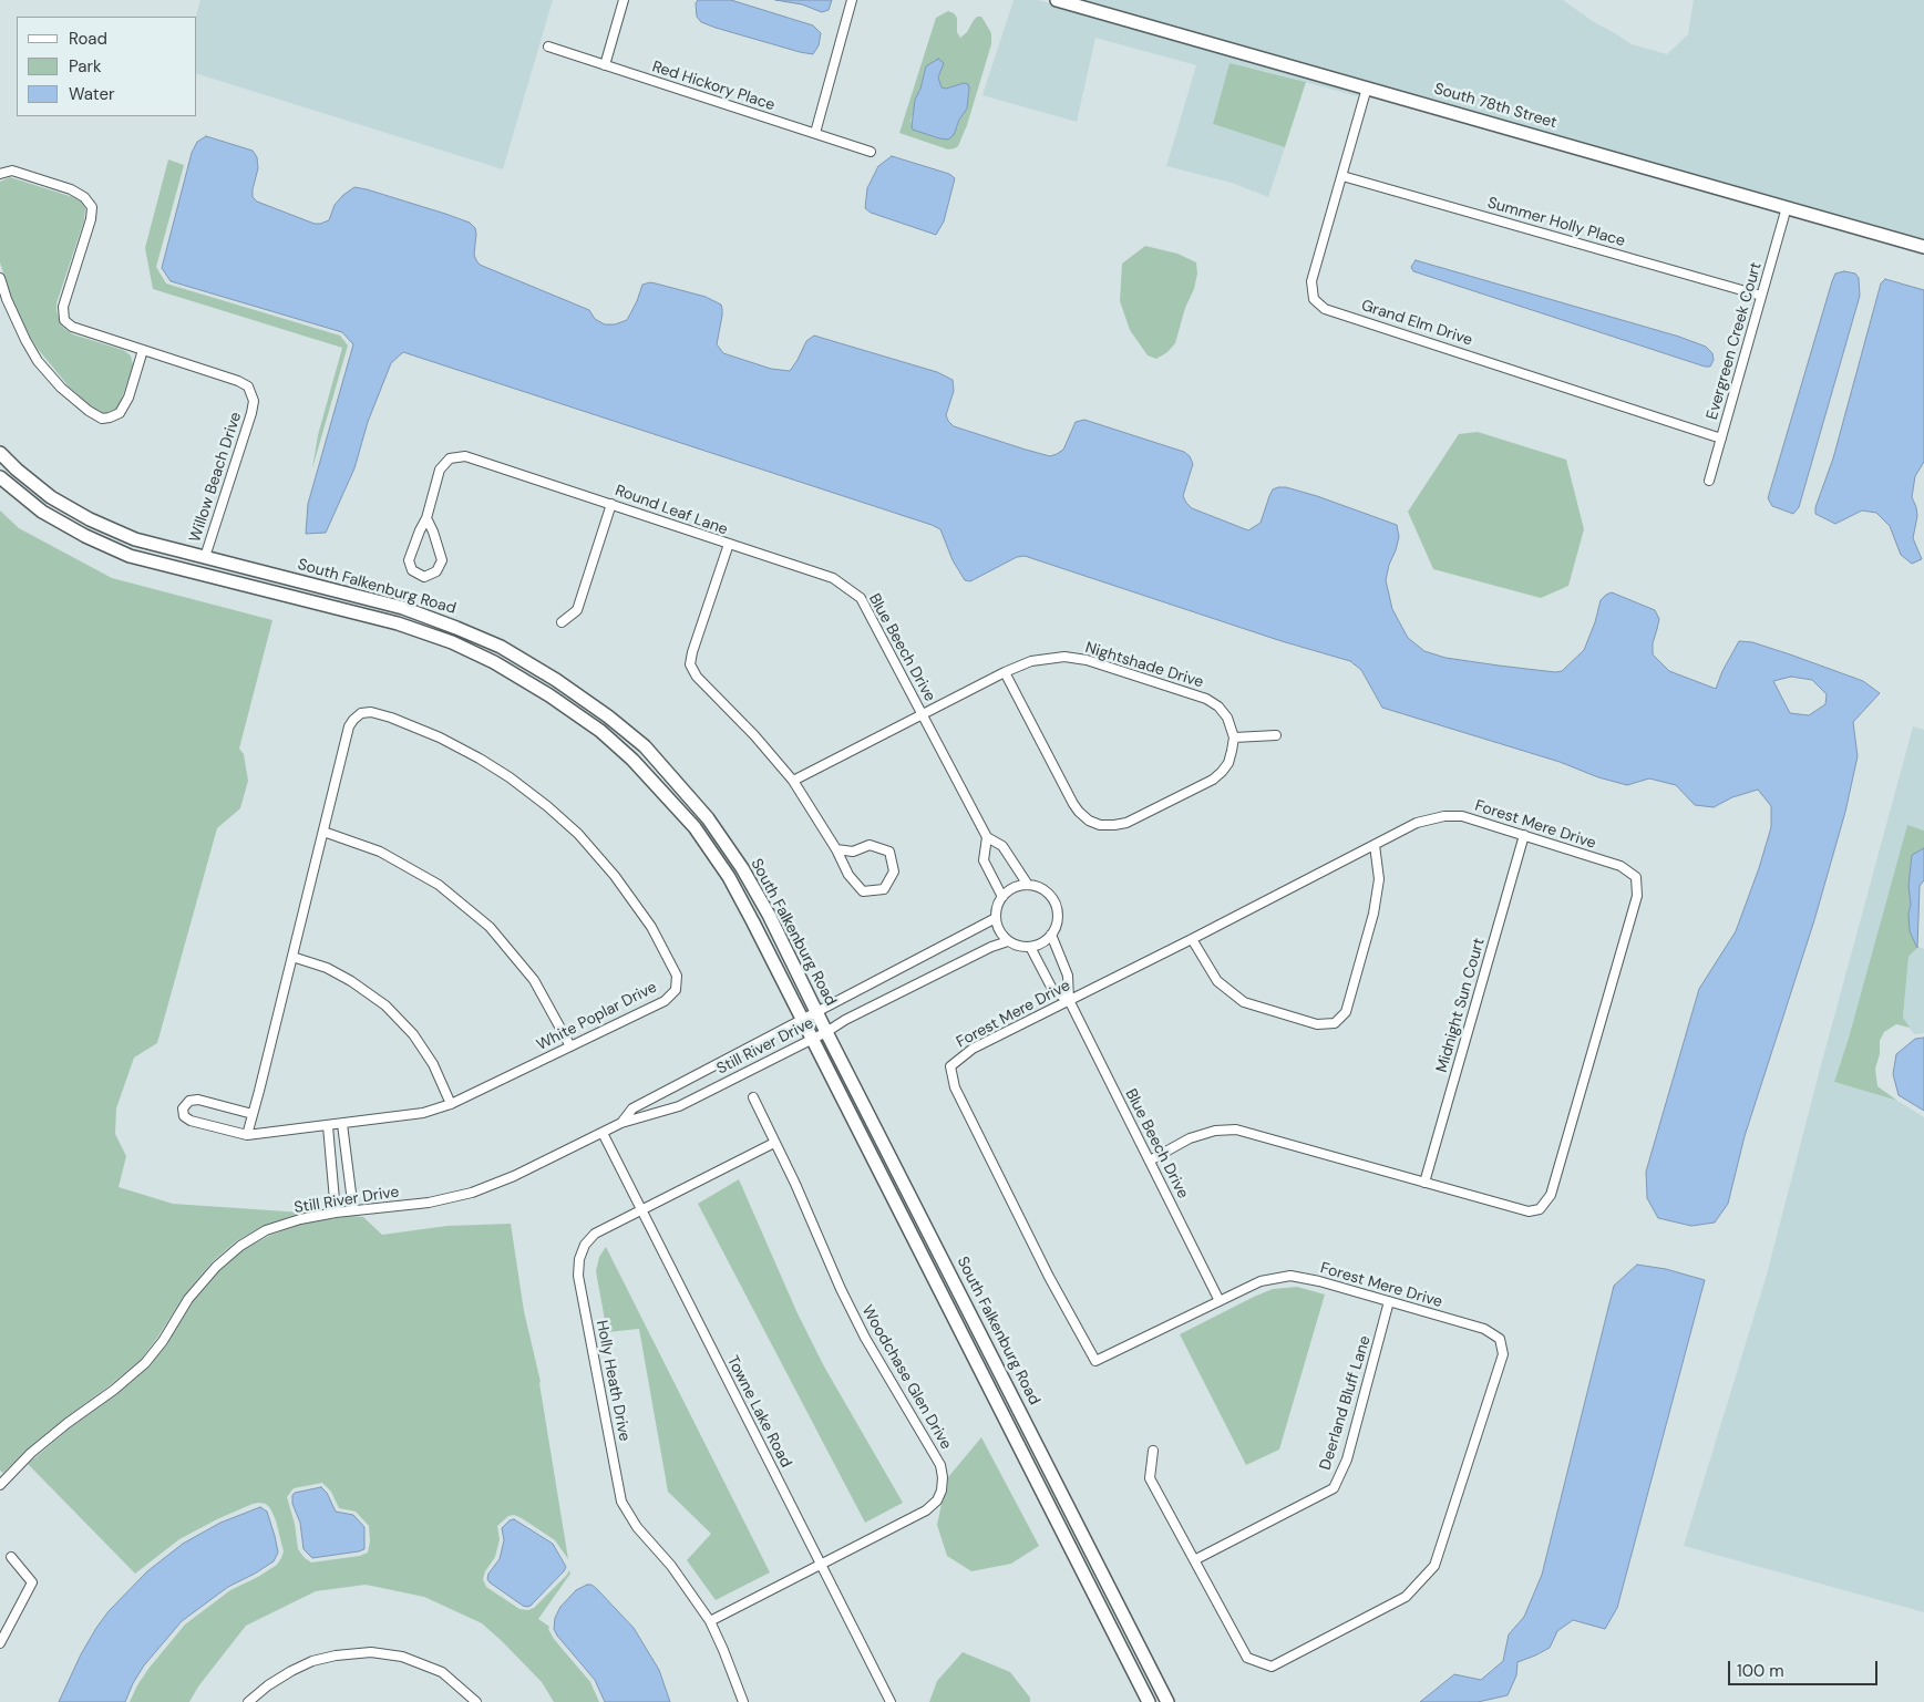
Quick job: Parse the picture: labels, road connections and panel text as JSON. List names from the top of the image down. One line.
{"streets":{"street":["Red Hickory Place","South 78th Street","Summer Holly Place","Grand Elm Drive","Evergreen Creek Court","Willow Beach Drive","Round Leaf Lane","South Falkenburg Road","Blue Beech Drive","Nightshade Drive","Forest Mere Drive","Midnight Sun Court","White Poplar Drive","Still River Drive","Woodchase Glen Drive","Holly Heath Drive","Deerland Bluff Lane","Towne Lake Road"]},"crossings":[["South 78th Street","Grand Elm Drive"],["South 78th Street","Evergreen Creek Court"],["Summer Holly Place","Grand Elm Drive"],["Summer Holly Place","Evergreen Creek Court"],["Grand Elm Drive","Evergreen Creek Court"],["Willow Beach Drive","South Falkenburg Road"],["Round Leaf Lane","Blue Beech Drive"],["Round Leaf Lane","Nightshade Drive"],["South Falkenburg Road","Still River Drive"],["Blue Beech Drive","Nightshade Drive"],["Blue Beech Drive","Forest Mere Drive"],["Blue Beech Drive","Still River Drive"],["Forest Mere Drive","Midnight Sun Court"],["Forest Mere Drive","Deerland Bluff Lane"],["Still River Drive","Towne Lake Road"],["Woodchase Glen Drive","Holly Heath Drive"],["Woodchase Glen Drive","Towne Lake Road"],["Holly Heath Drive","Towne Lake Road"]],"legend":["Road","Park","Water"],"scale_bar":"100 m"}
